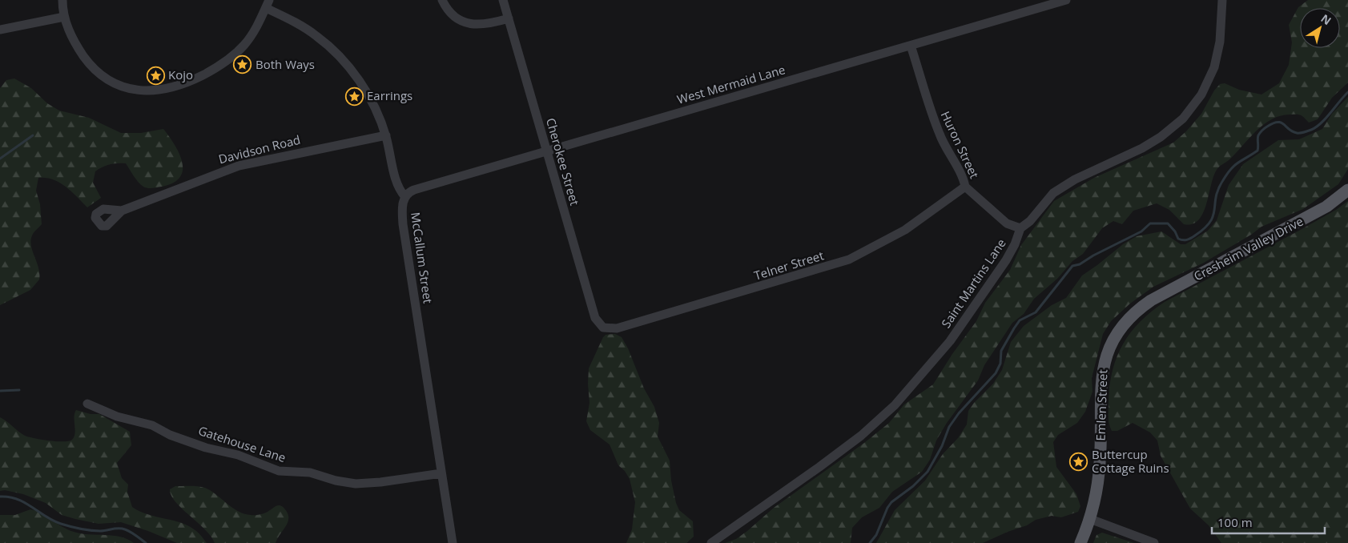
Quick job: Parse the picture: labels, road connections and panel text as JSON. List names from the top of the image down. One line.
{"streets":{"main road":["Cresheim Valley Drive","Emlen Street"],"street":["West Mermaid Lane","Huron Street","Davidson Road","Cherokee Street","McCallum Street","Telner Street","Saint Martins Lane","Gatehouse Lane"]},"crossings":[["West Mermaid Lane","Huron Street"],["West Mermaid Lane","Cherokee Street"],["West Mermaid Lane","McCallum Street"],["Huron Street","Telner Street"],["Huron Street","Saint Martins Lane"],["Davidson Road","McCallum Street"],["Cherokee Street","Telner Street"],["Cresheim Valley Drive","Emlen Street"],["McCallum Street","Gatehouse Lane"]],"places":{"place":["Both Ways","Kojo","Earrings","Buttercup Cottage Ruins"]},"scale_bar":"100 m","north":"top right"}
